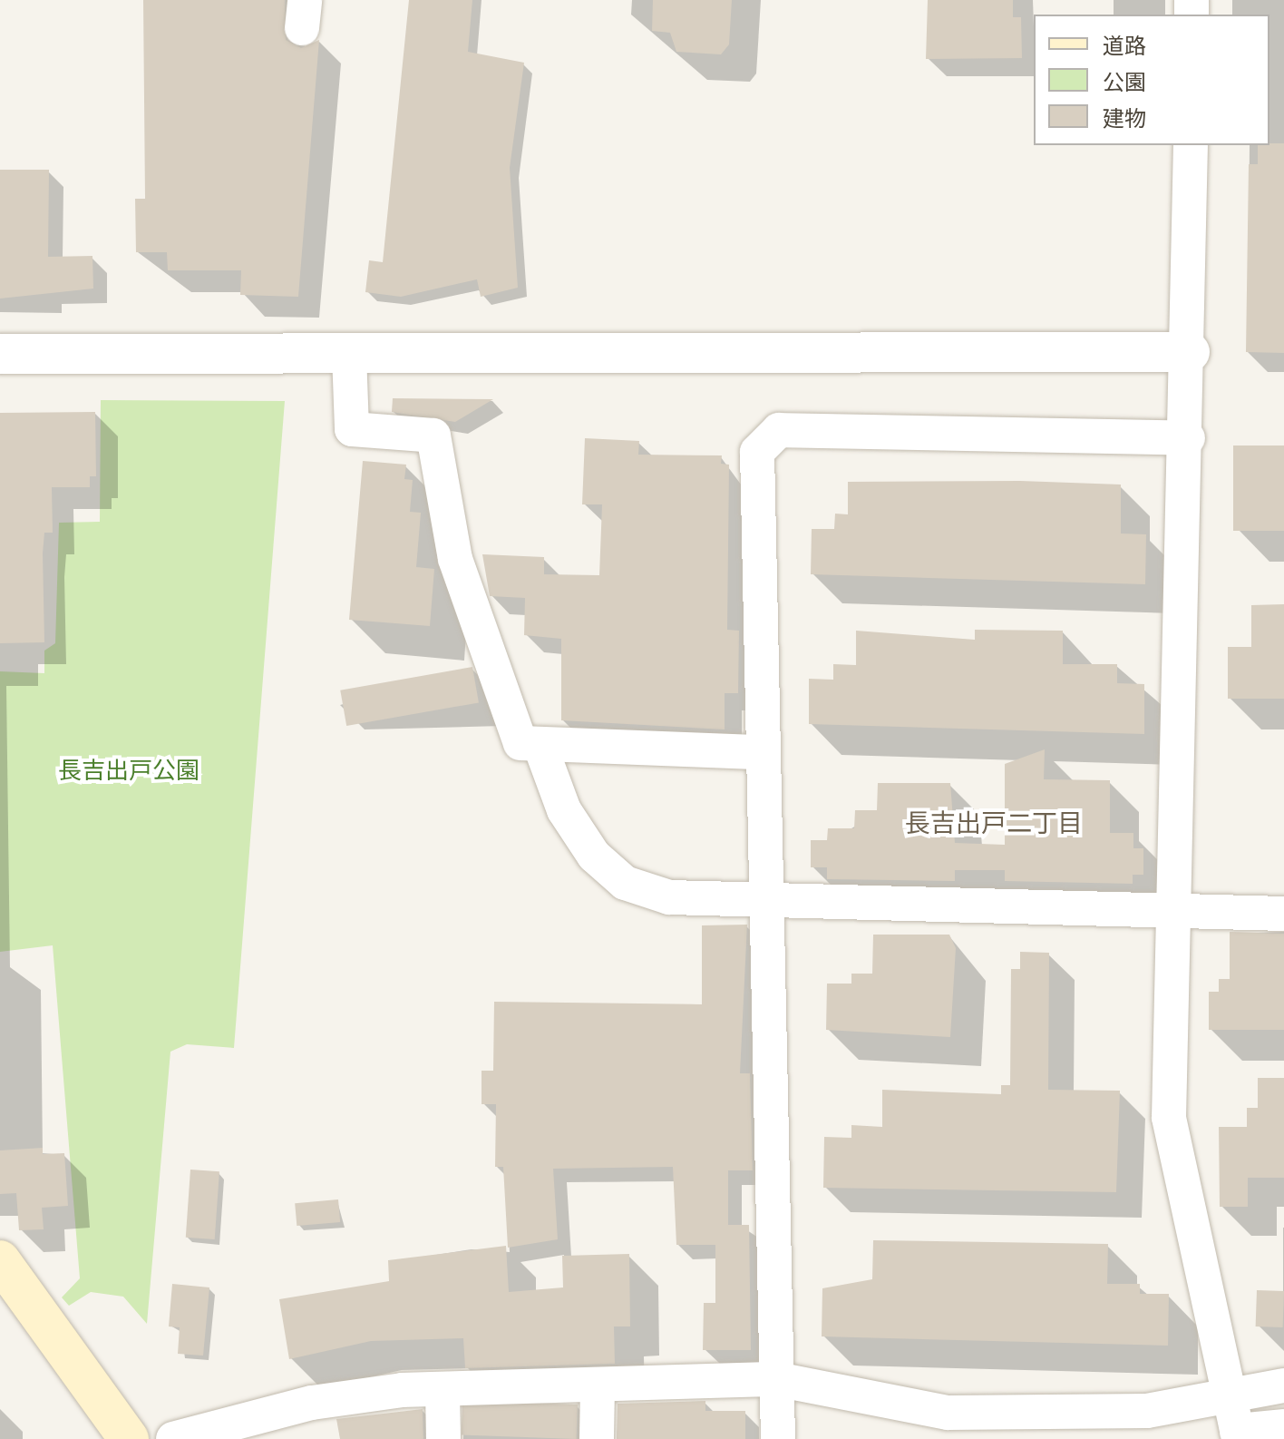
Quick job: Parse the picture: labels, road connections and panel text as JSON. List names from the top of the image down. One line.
{"districts":["長吉出戸二丁目"],"parks":["長吉出戸公園"],"legend":["道路","公園","建物"]}
